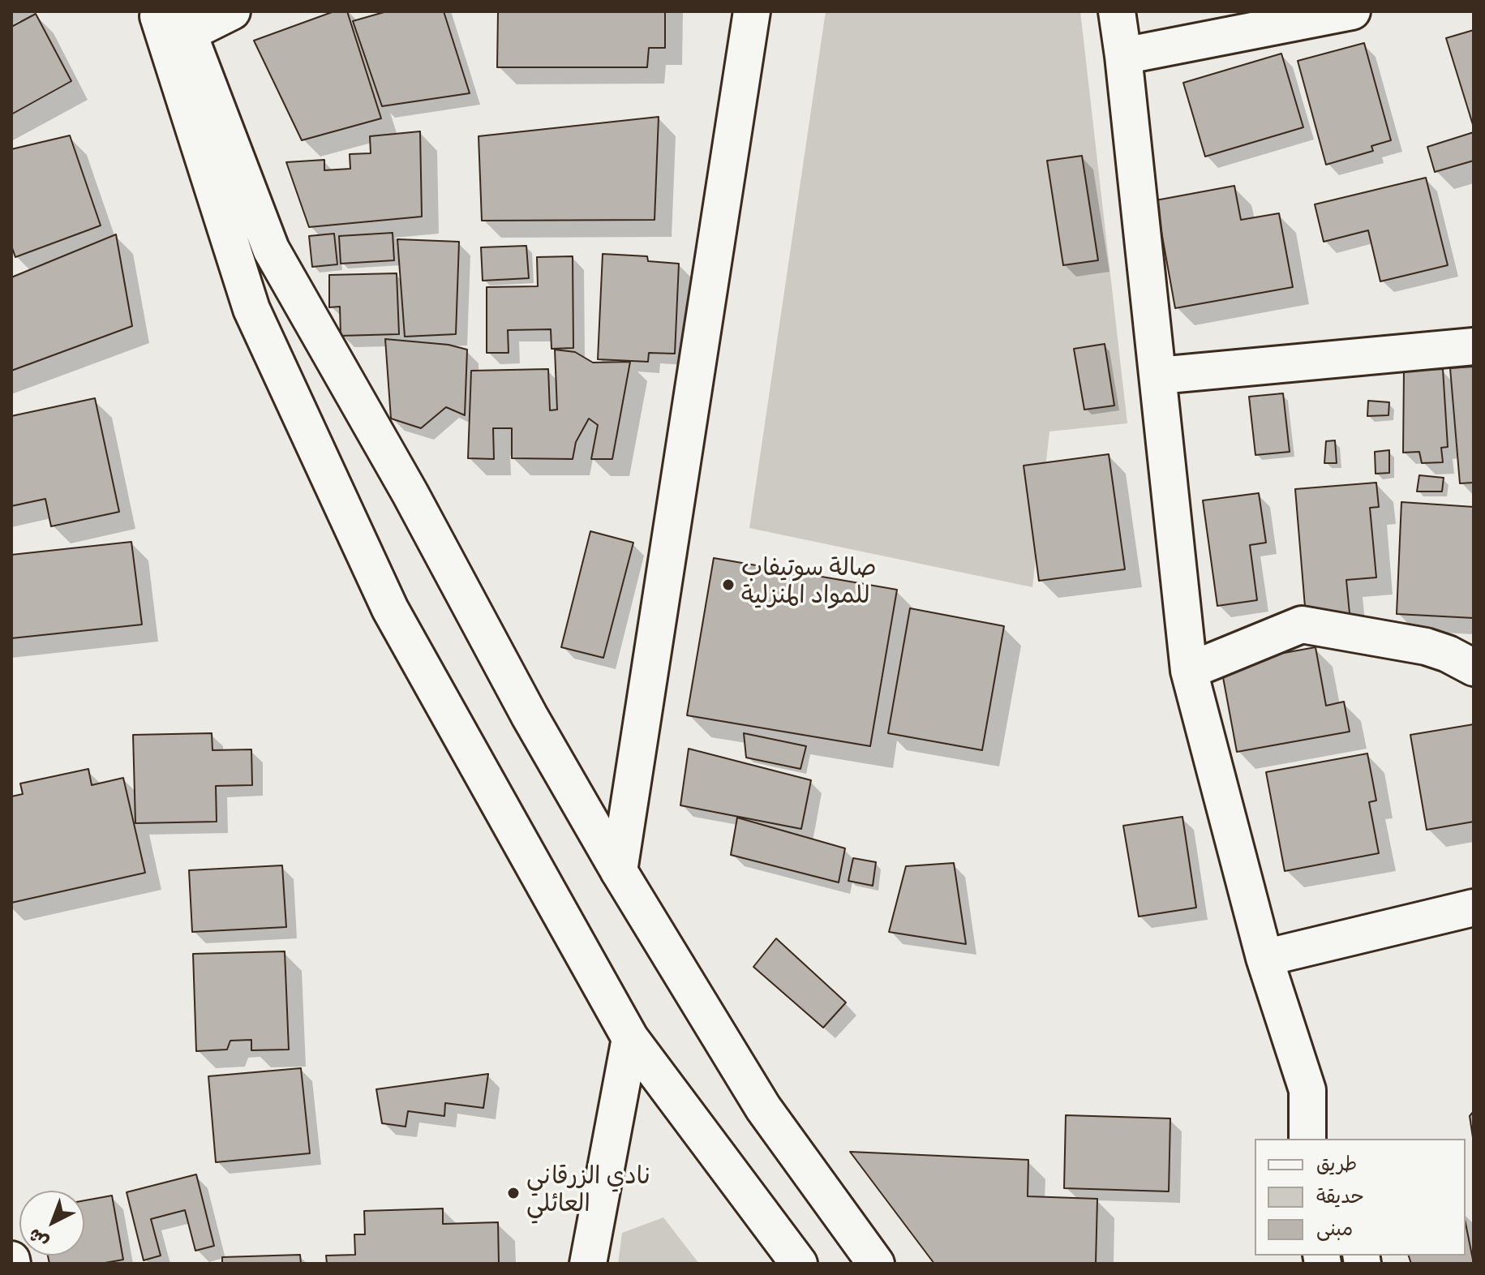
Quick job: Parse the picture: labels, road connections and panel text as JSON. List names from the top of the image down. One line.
{"places":["صالة سوتيفاب للمواد المنزلية","نادي الزرقاني العائلي"],"legend":["طريق","حديقة","مبنى"],"north":"bottom left"}
